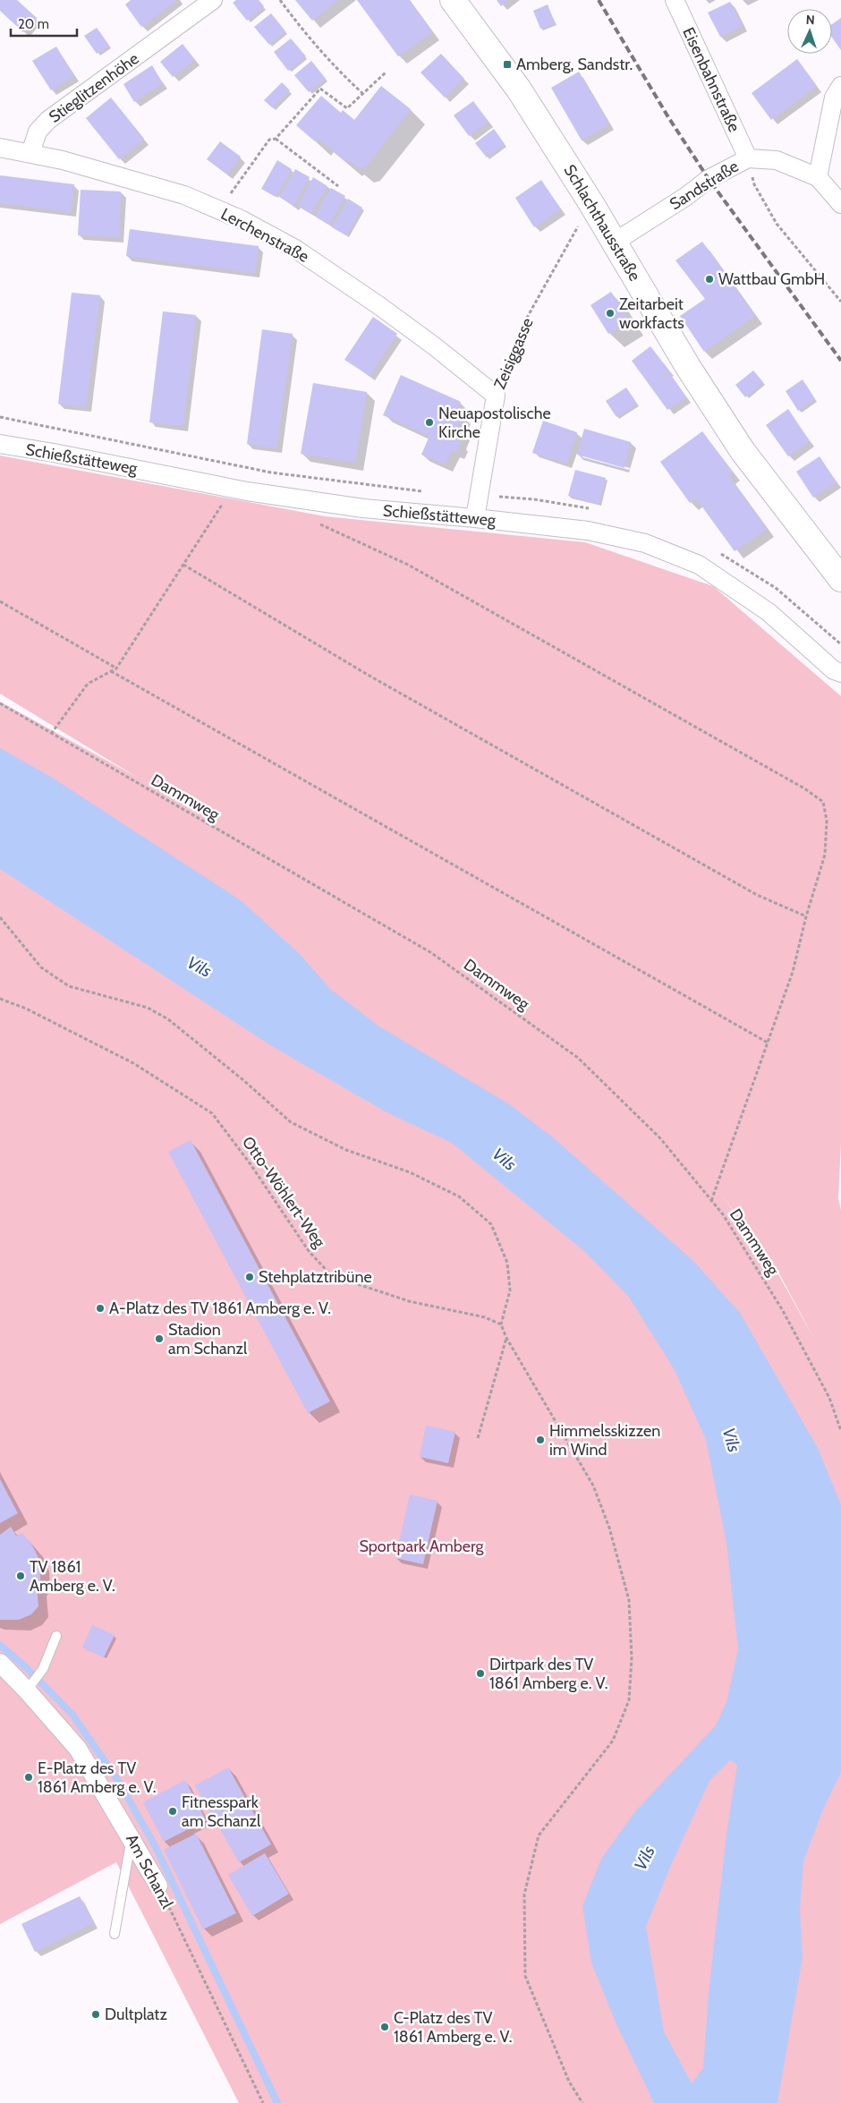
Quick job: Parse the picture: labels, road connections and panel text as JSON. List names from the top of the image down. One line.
{"streets":{"main road":["Schlachthausstraße"],"street":["Eisenbahnstraße","Stieglitzenhöhe","Sandstraße","Lerchenstraße","Zeisiggasse","Schießstätteweg","Am Schanzl"],"path":["Dammweg","Otto-Wöhlert-Weg"]},"crossings":[["Eisenbahnstraße","Sandstraße"],["Stieglitzenhöhe","Lerchenstraße"],["Sandstraße","Schlachthausstraße"],["Schlachthausstraße","Zeisiggasse"],["Lerchenstraße","Zeisiggasse"],["Zeisiggasse","Schießstätteweg"]],"water":["Vils"],"parks":["Sportpark Amberg"],"places":{"transit":["Amberg, Sandstr."],"other":["Wattbau GmbH","Zeitarbeit workfacts","Neuapostolische Kirche","Stehplatztribüne","A-Platz des TV 1861 Amberg e. V.","Stadion am Schanzl","Himmelsskizzen im Wind","TV 1861 Amberg e. V.","Dirtpark des TV 1861 Amberg e. V.","E-Platz des TV 1861 Amberg e. V.","Fitnesspark am Schanzl","Dultplatz","C-Platz des TV 1861 Amberg e. V."]},"scale_bar":"20 m","north":"top"}
